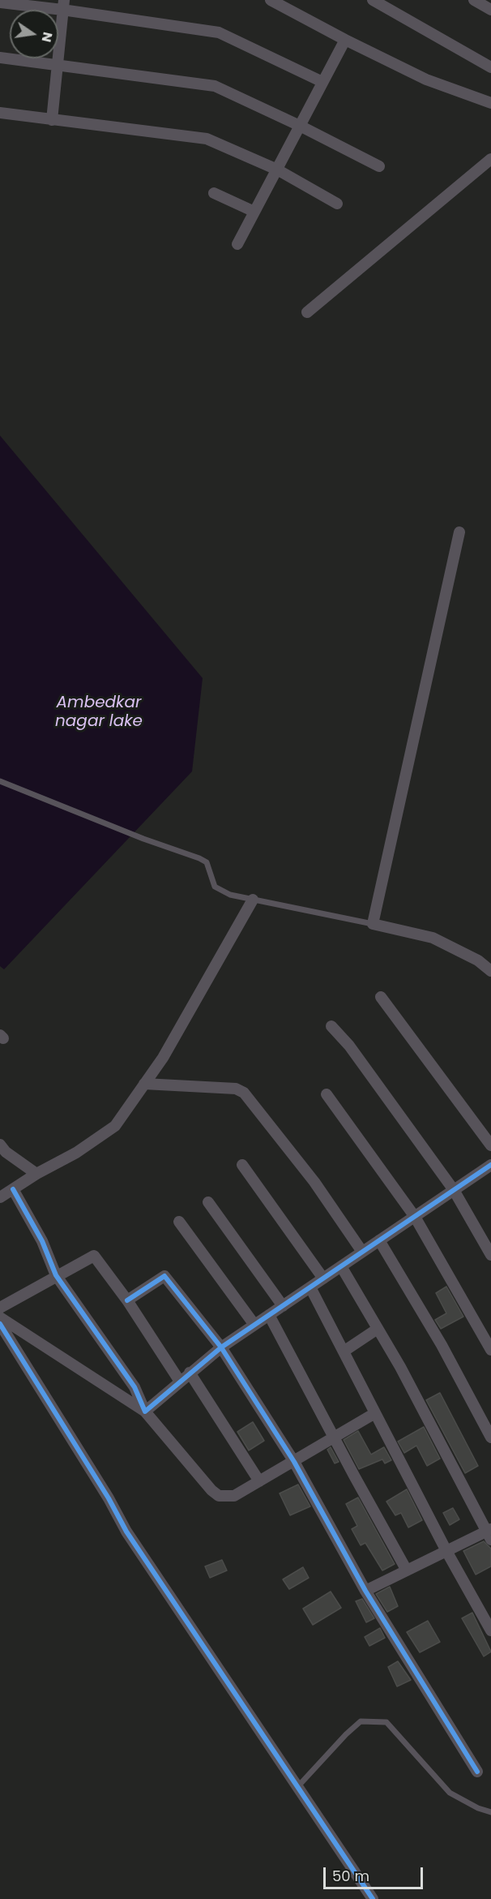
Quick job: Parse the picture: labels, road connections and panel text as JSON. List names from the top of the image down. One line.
{"water":["Ambedkar nagar lake"],"scale_bar":"50 m","north":"right"}
